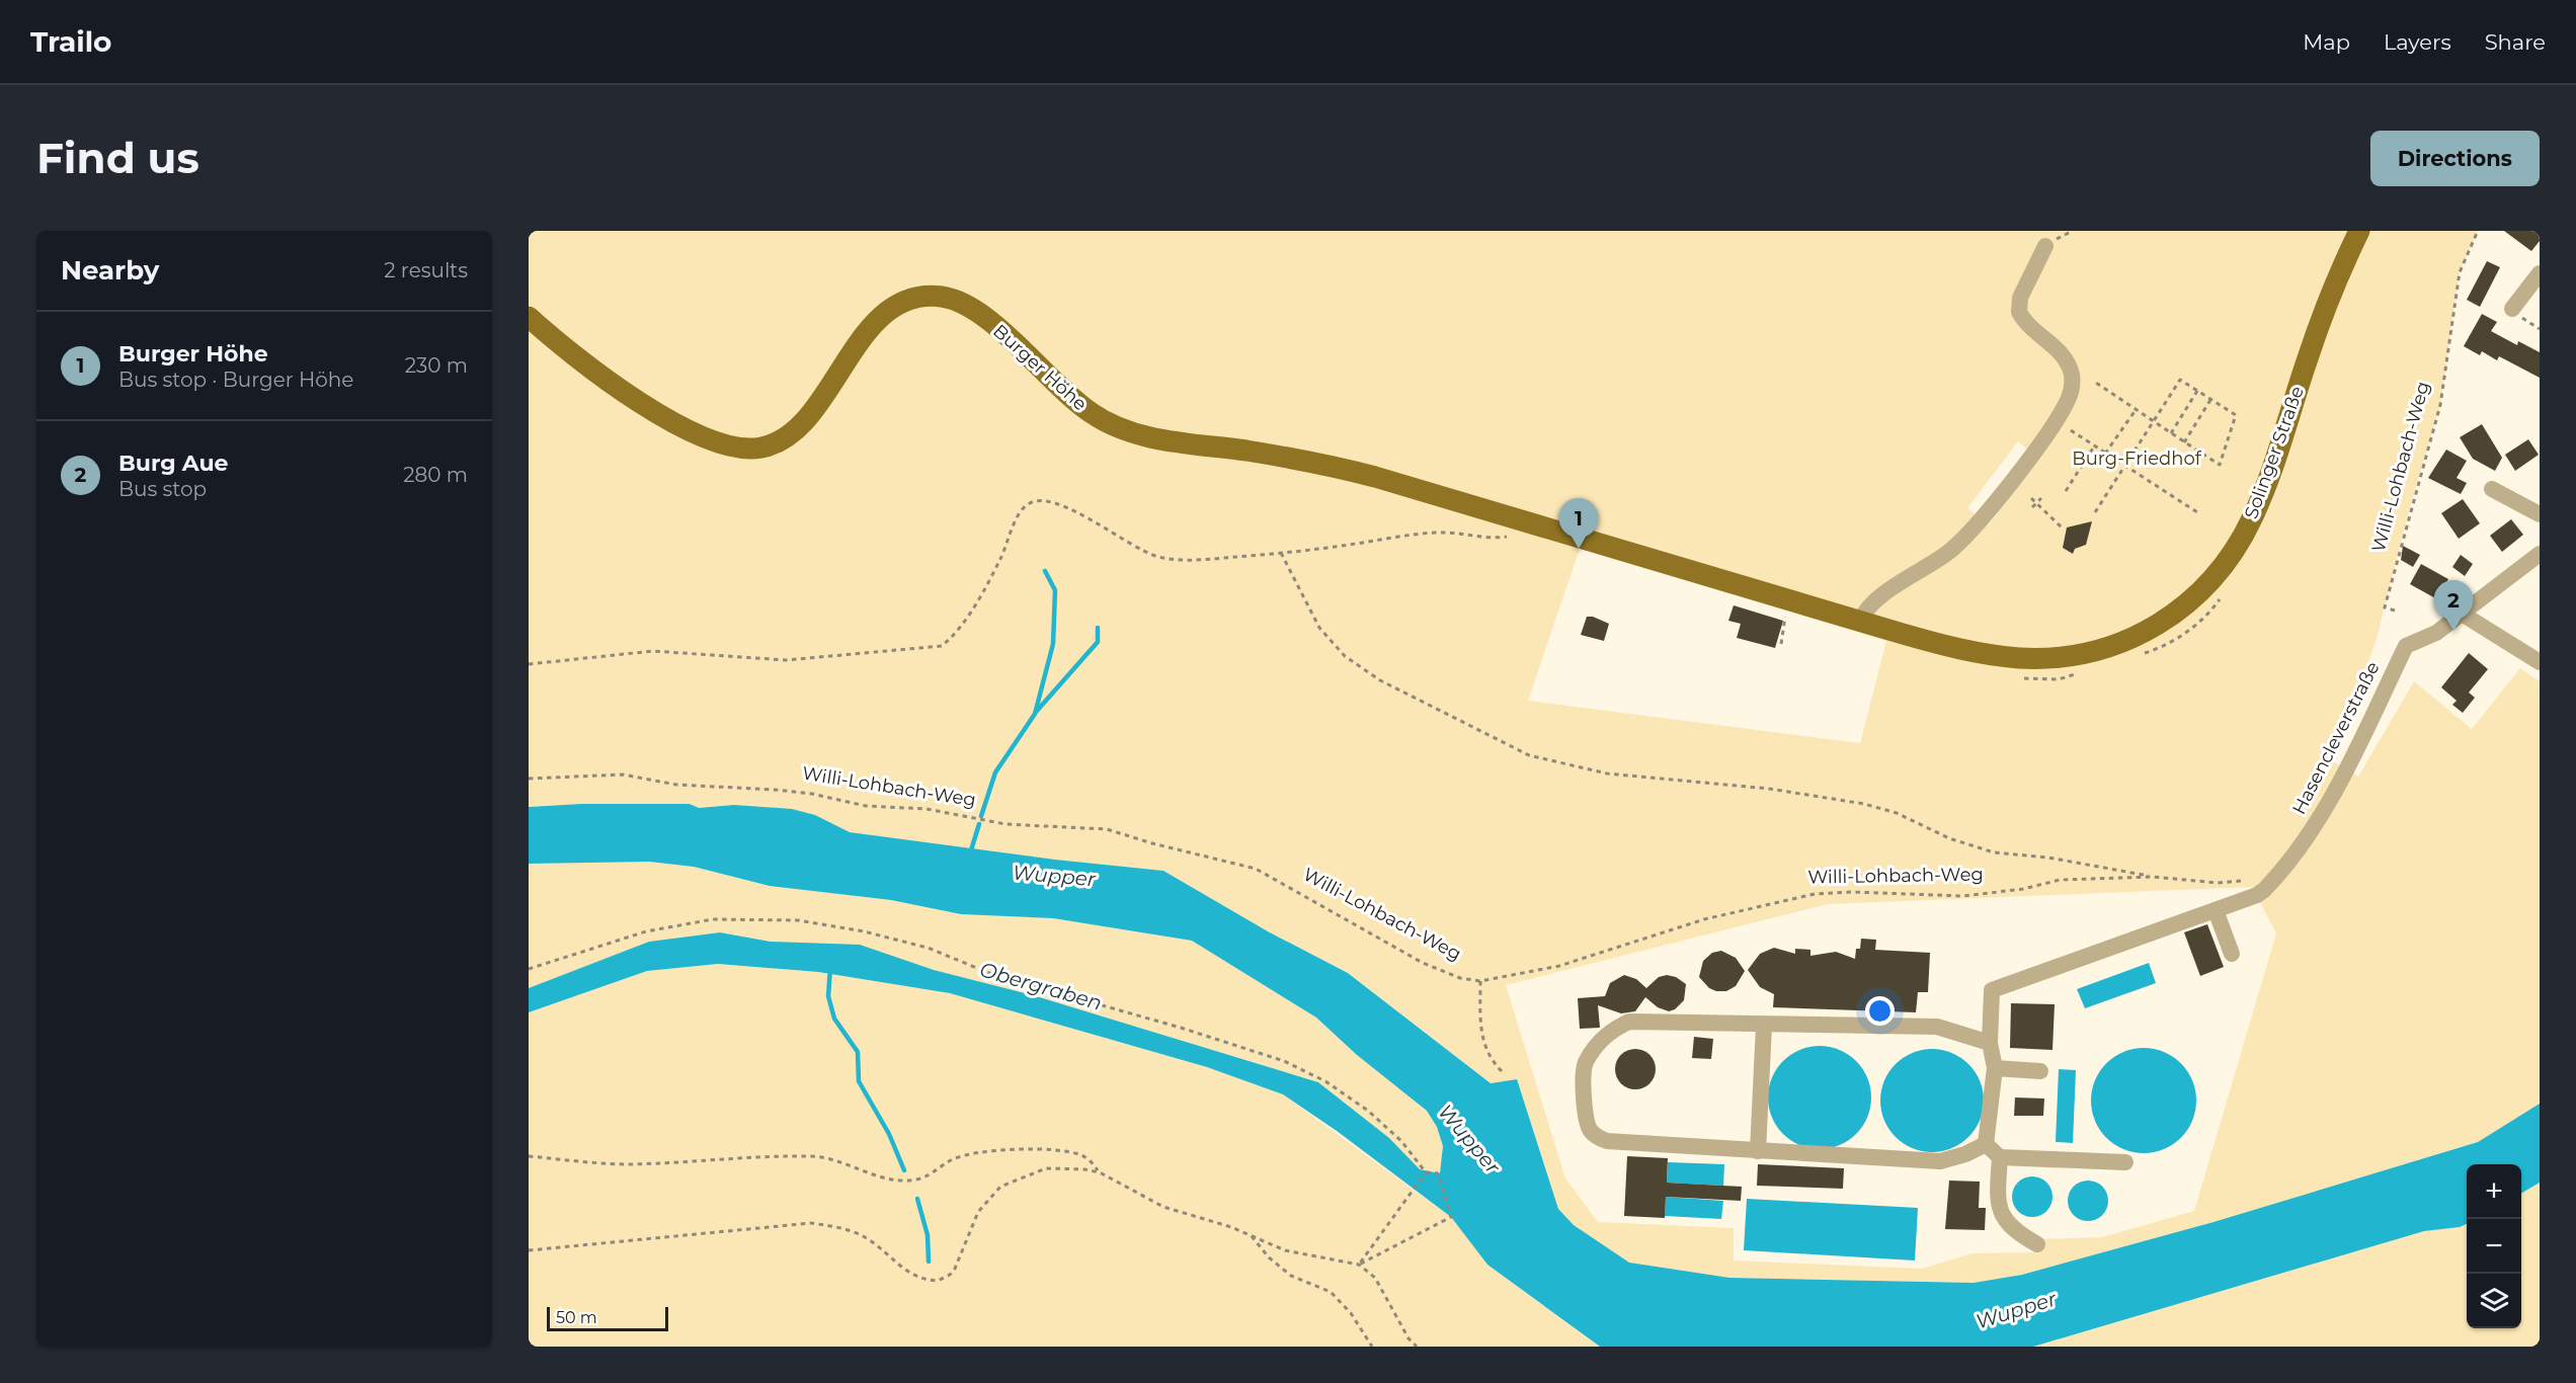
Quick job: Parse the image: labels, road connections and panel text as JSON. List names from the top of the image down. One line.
{"streets":{"main road":["Burger Höhe","Solinger Straße"],"street":["Hasencleverstraße"],"path":["Willi-Lohbach-Weg"]},"crossings":[["Burger Höhe","Solinger Straße"],["Willi-Lohbach-Weg","Hasencleverstraße"]],"water":["Wupper","Obergraben"],"parks":["Burg-Friedhof"],"scale_bar":"50 m","page":{"header":"Trailo","nav":["Map","Layers","Share"],"buttons":"Directions","title":"Find us","heading":["Nearby","2 results"],"list":[{"mark":"1","name":"Burger Höhe","note":"Bus stop · Burger Höhe","value":"230 m"},{"mark":"2","name":"Burg Aue","note":"Bus stop","value":"280 m"}],"pins":["1","2"],"map_buttons":["+","−"],"scale":"50 m"}}
